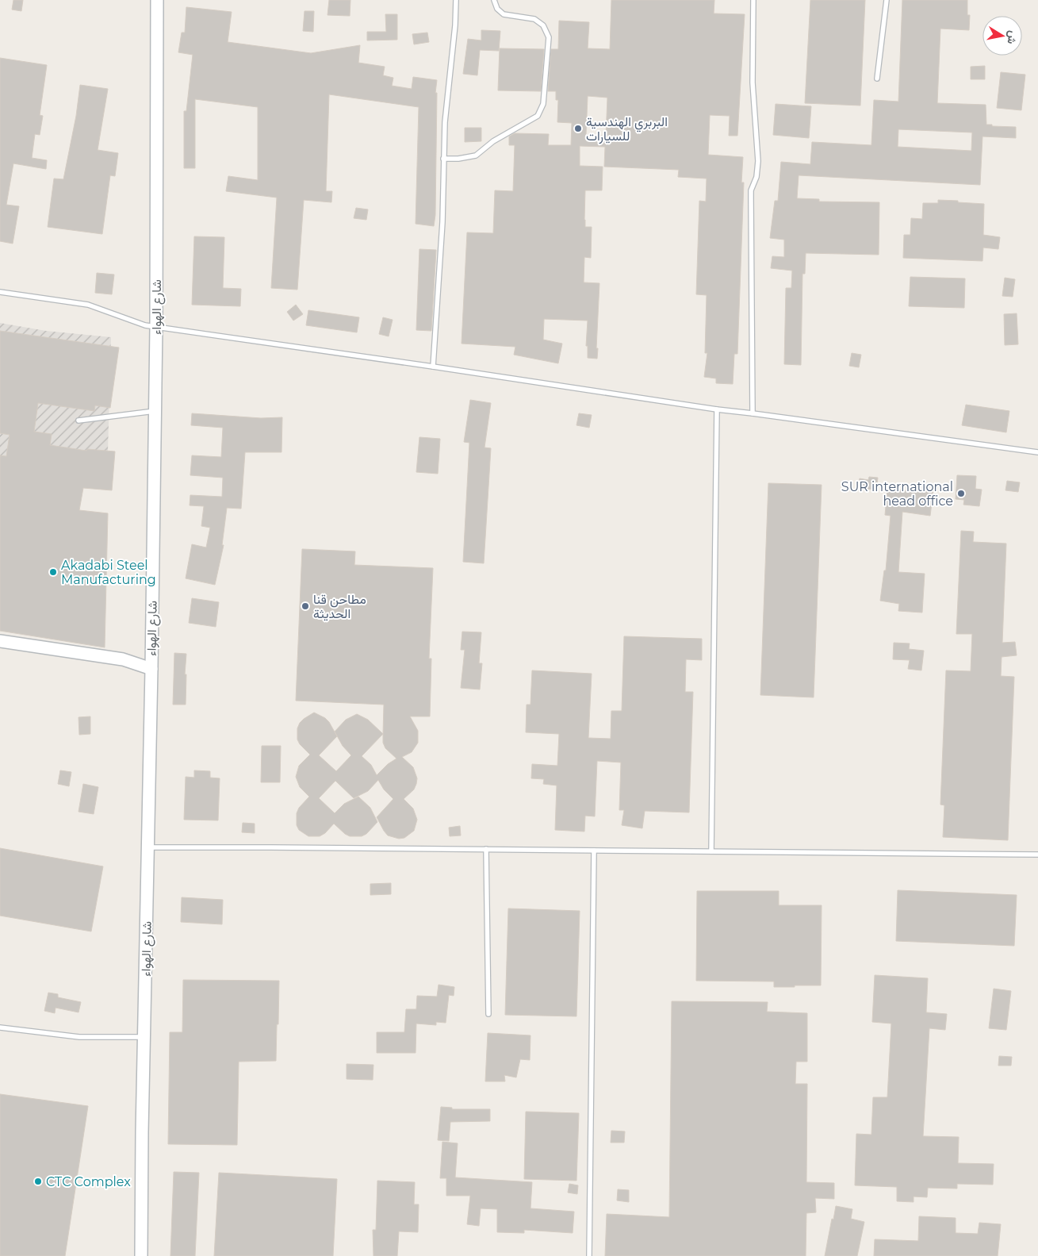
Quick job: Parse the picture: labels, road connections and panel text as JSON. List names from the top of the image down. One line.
{"streets":{"street":["شارع الهواء"]},"places":["البربري الهندسية للسيارات","SUR international head office","Akadabi Steel Manufacturing","مطاحن قنا الحديثة","CTC Complex"],"north":"right"}
